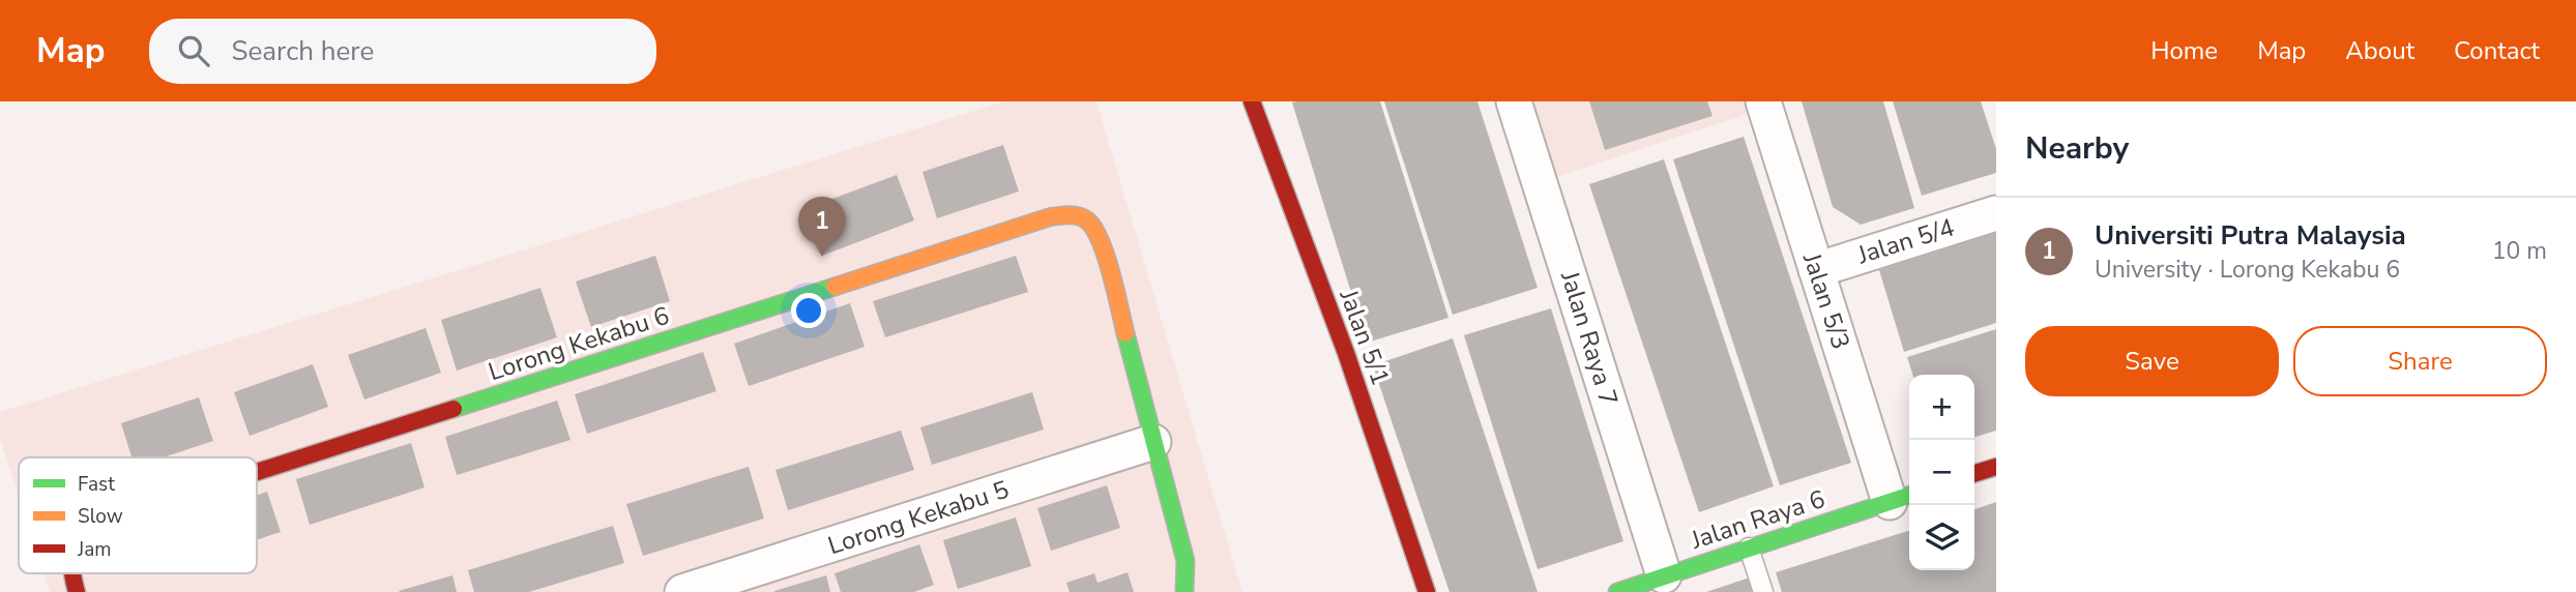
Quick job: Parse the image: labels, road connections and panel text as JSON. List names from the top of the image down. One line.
{"streets":{"street":["Jalan 5/4","Jalan 5/3","Jalan 5/1","Jalan Raya 7","Lorong Kekabu 6","Lorong Kekabu 5","Jalan Raya 6"]},"crossings":[["Jalan 5/4","Jalan 5/3"],["Jalan 5/3","Jalan Raya 6"],["Jalan Raya 7","Jalan Raya 6"],["Lorong Kekabu 6","Lorong Kekabu 5"]],"legend":["Fast","Slow","Jam"],"page":{"header":"Map","search":"Search here","nav":["Home","Map","About","Contact"],"heading":"Nearby","list":[{"mark":"1","name":"Universiti Putra Malaysia","note":"University · Lorong Kekabu 6","value":"10 m"}],"pins":"1","buttons":["Save","Share"],"map_buttons":["+","−"]}}
